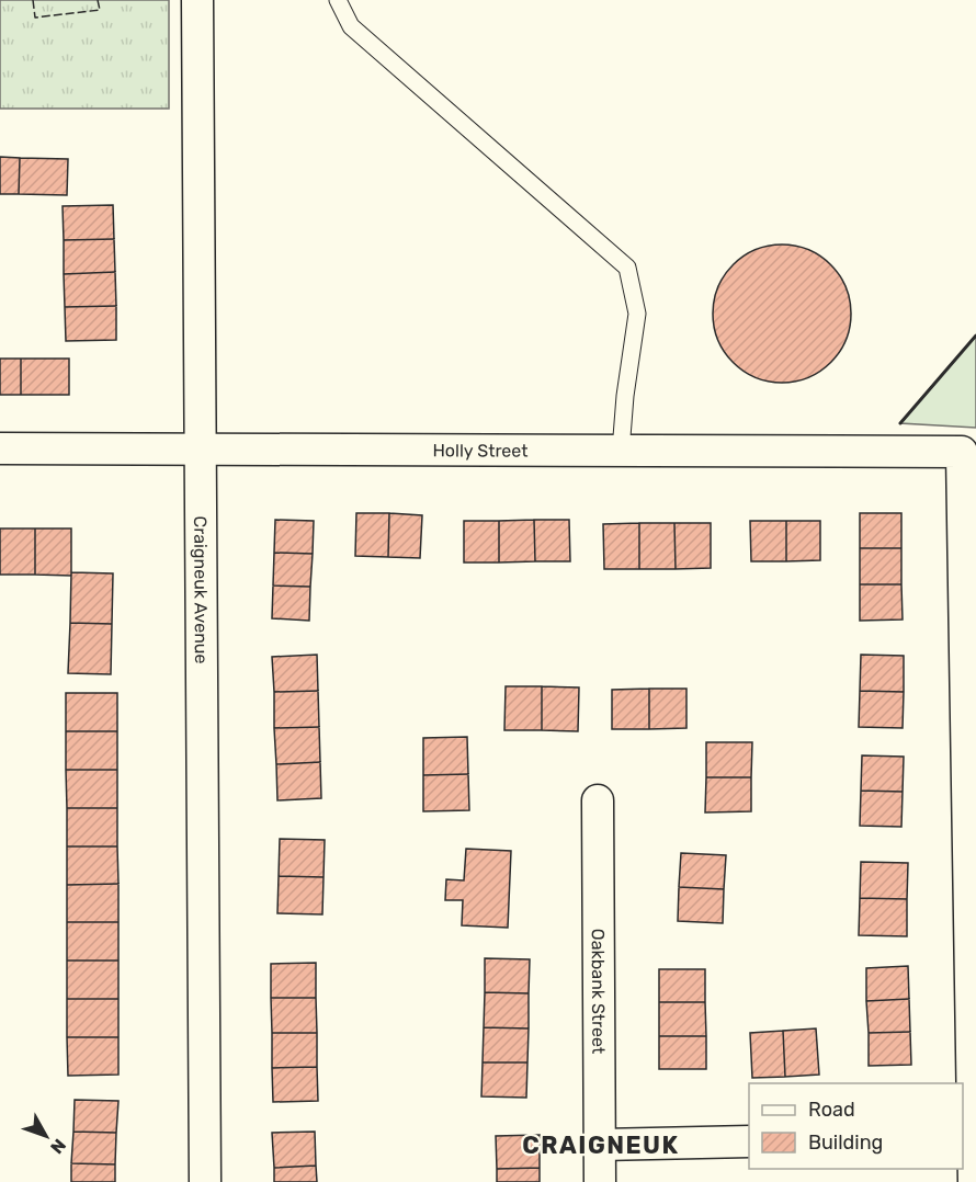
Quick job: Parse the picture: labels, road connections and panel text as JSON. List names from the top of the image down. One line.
{"streets":{"street":["Holly Street","Craigneuk Avenue","Oakbank Street"]},"crossings":[["Holly Street","Craigneuk Avenue"]],"districts":["CRAIGNEUK"],"legend":["Road","Building"],"north":"bottom right"}
